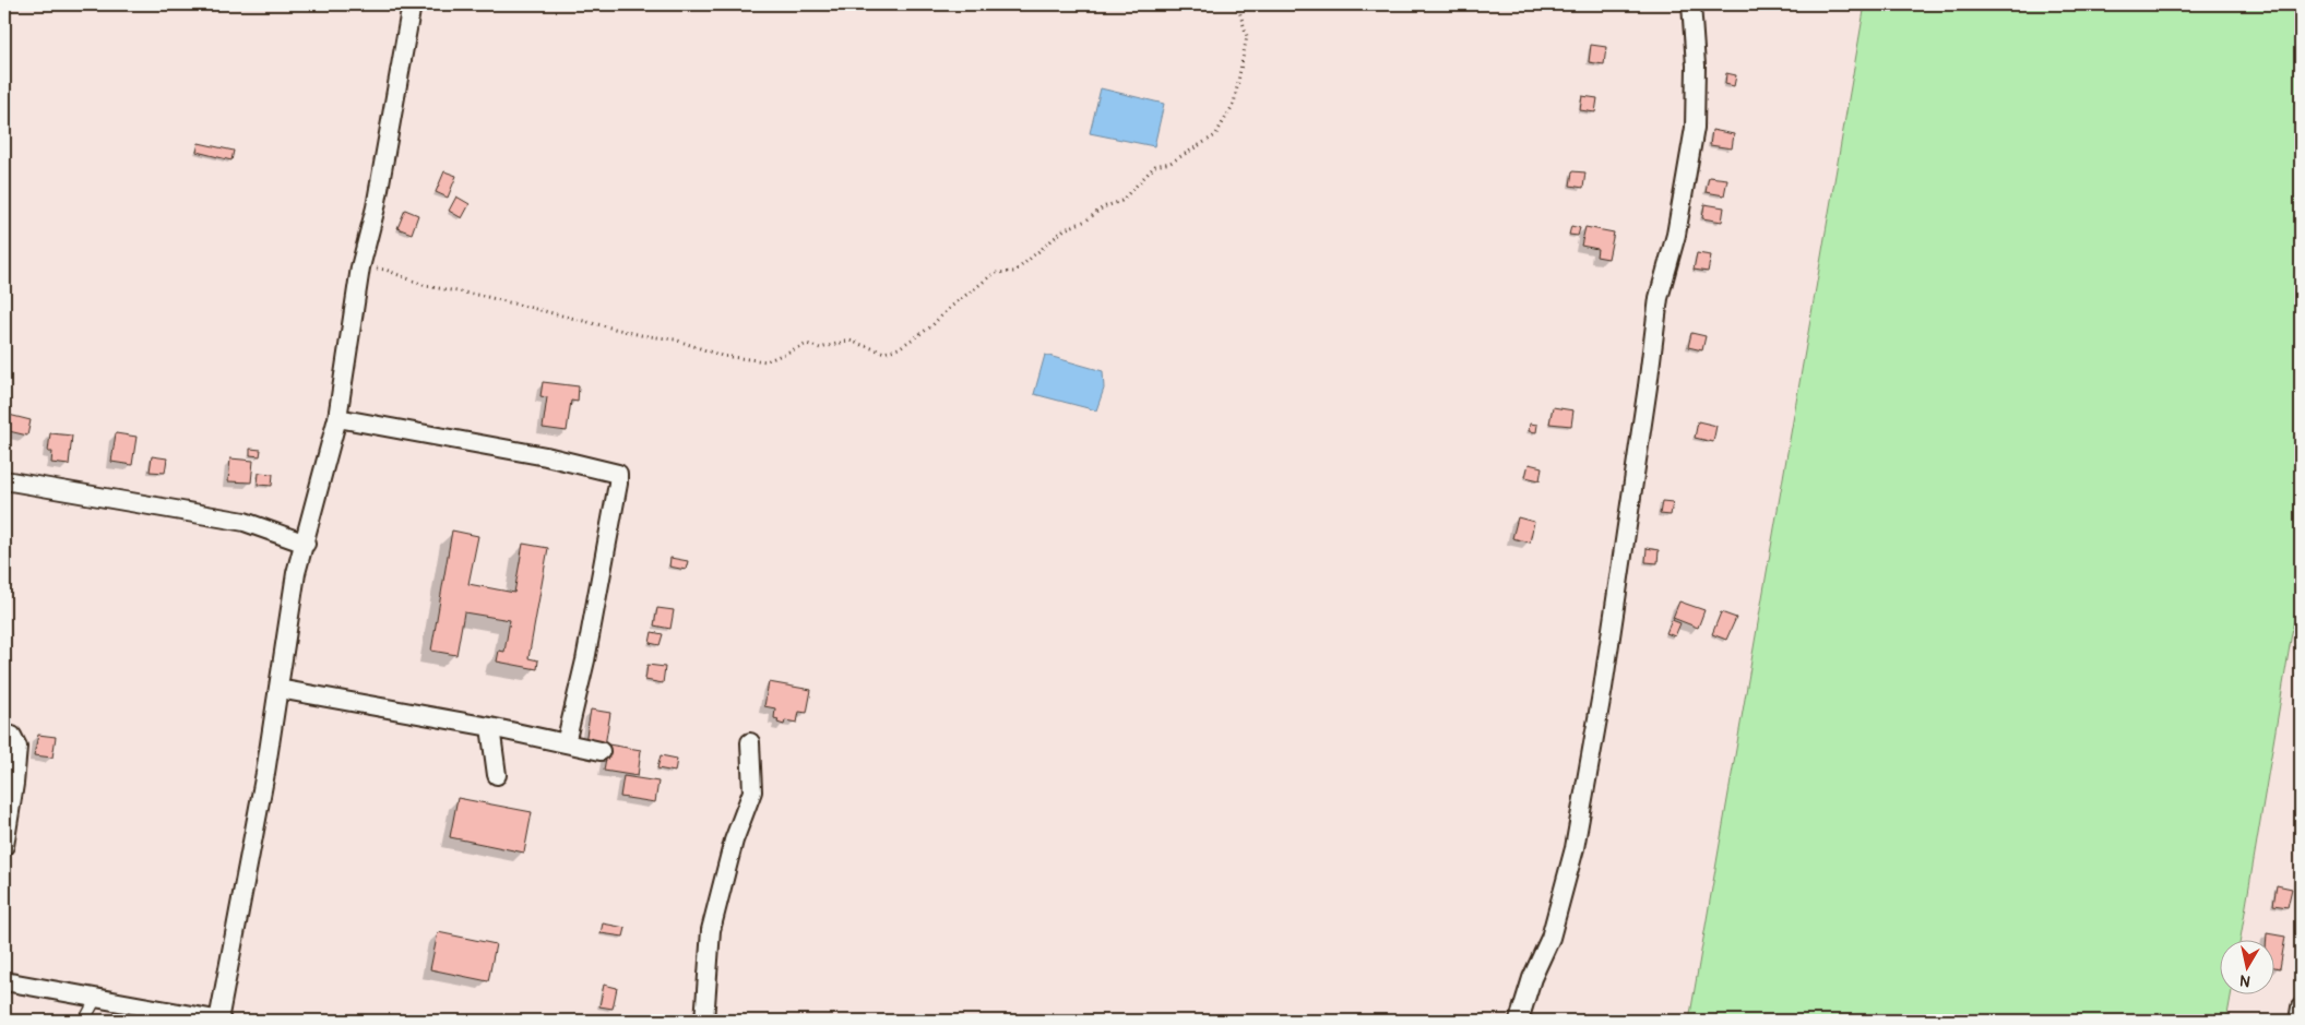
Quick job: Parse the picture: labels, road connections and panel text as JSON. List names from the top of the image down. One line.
{"north":"bottom"}
